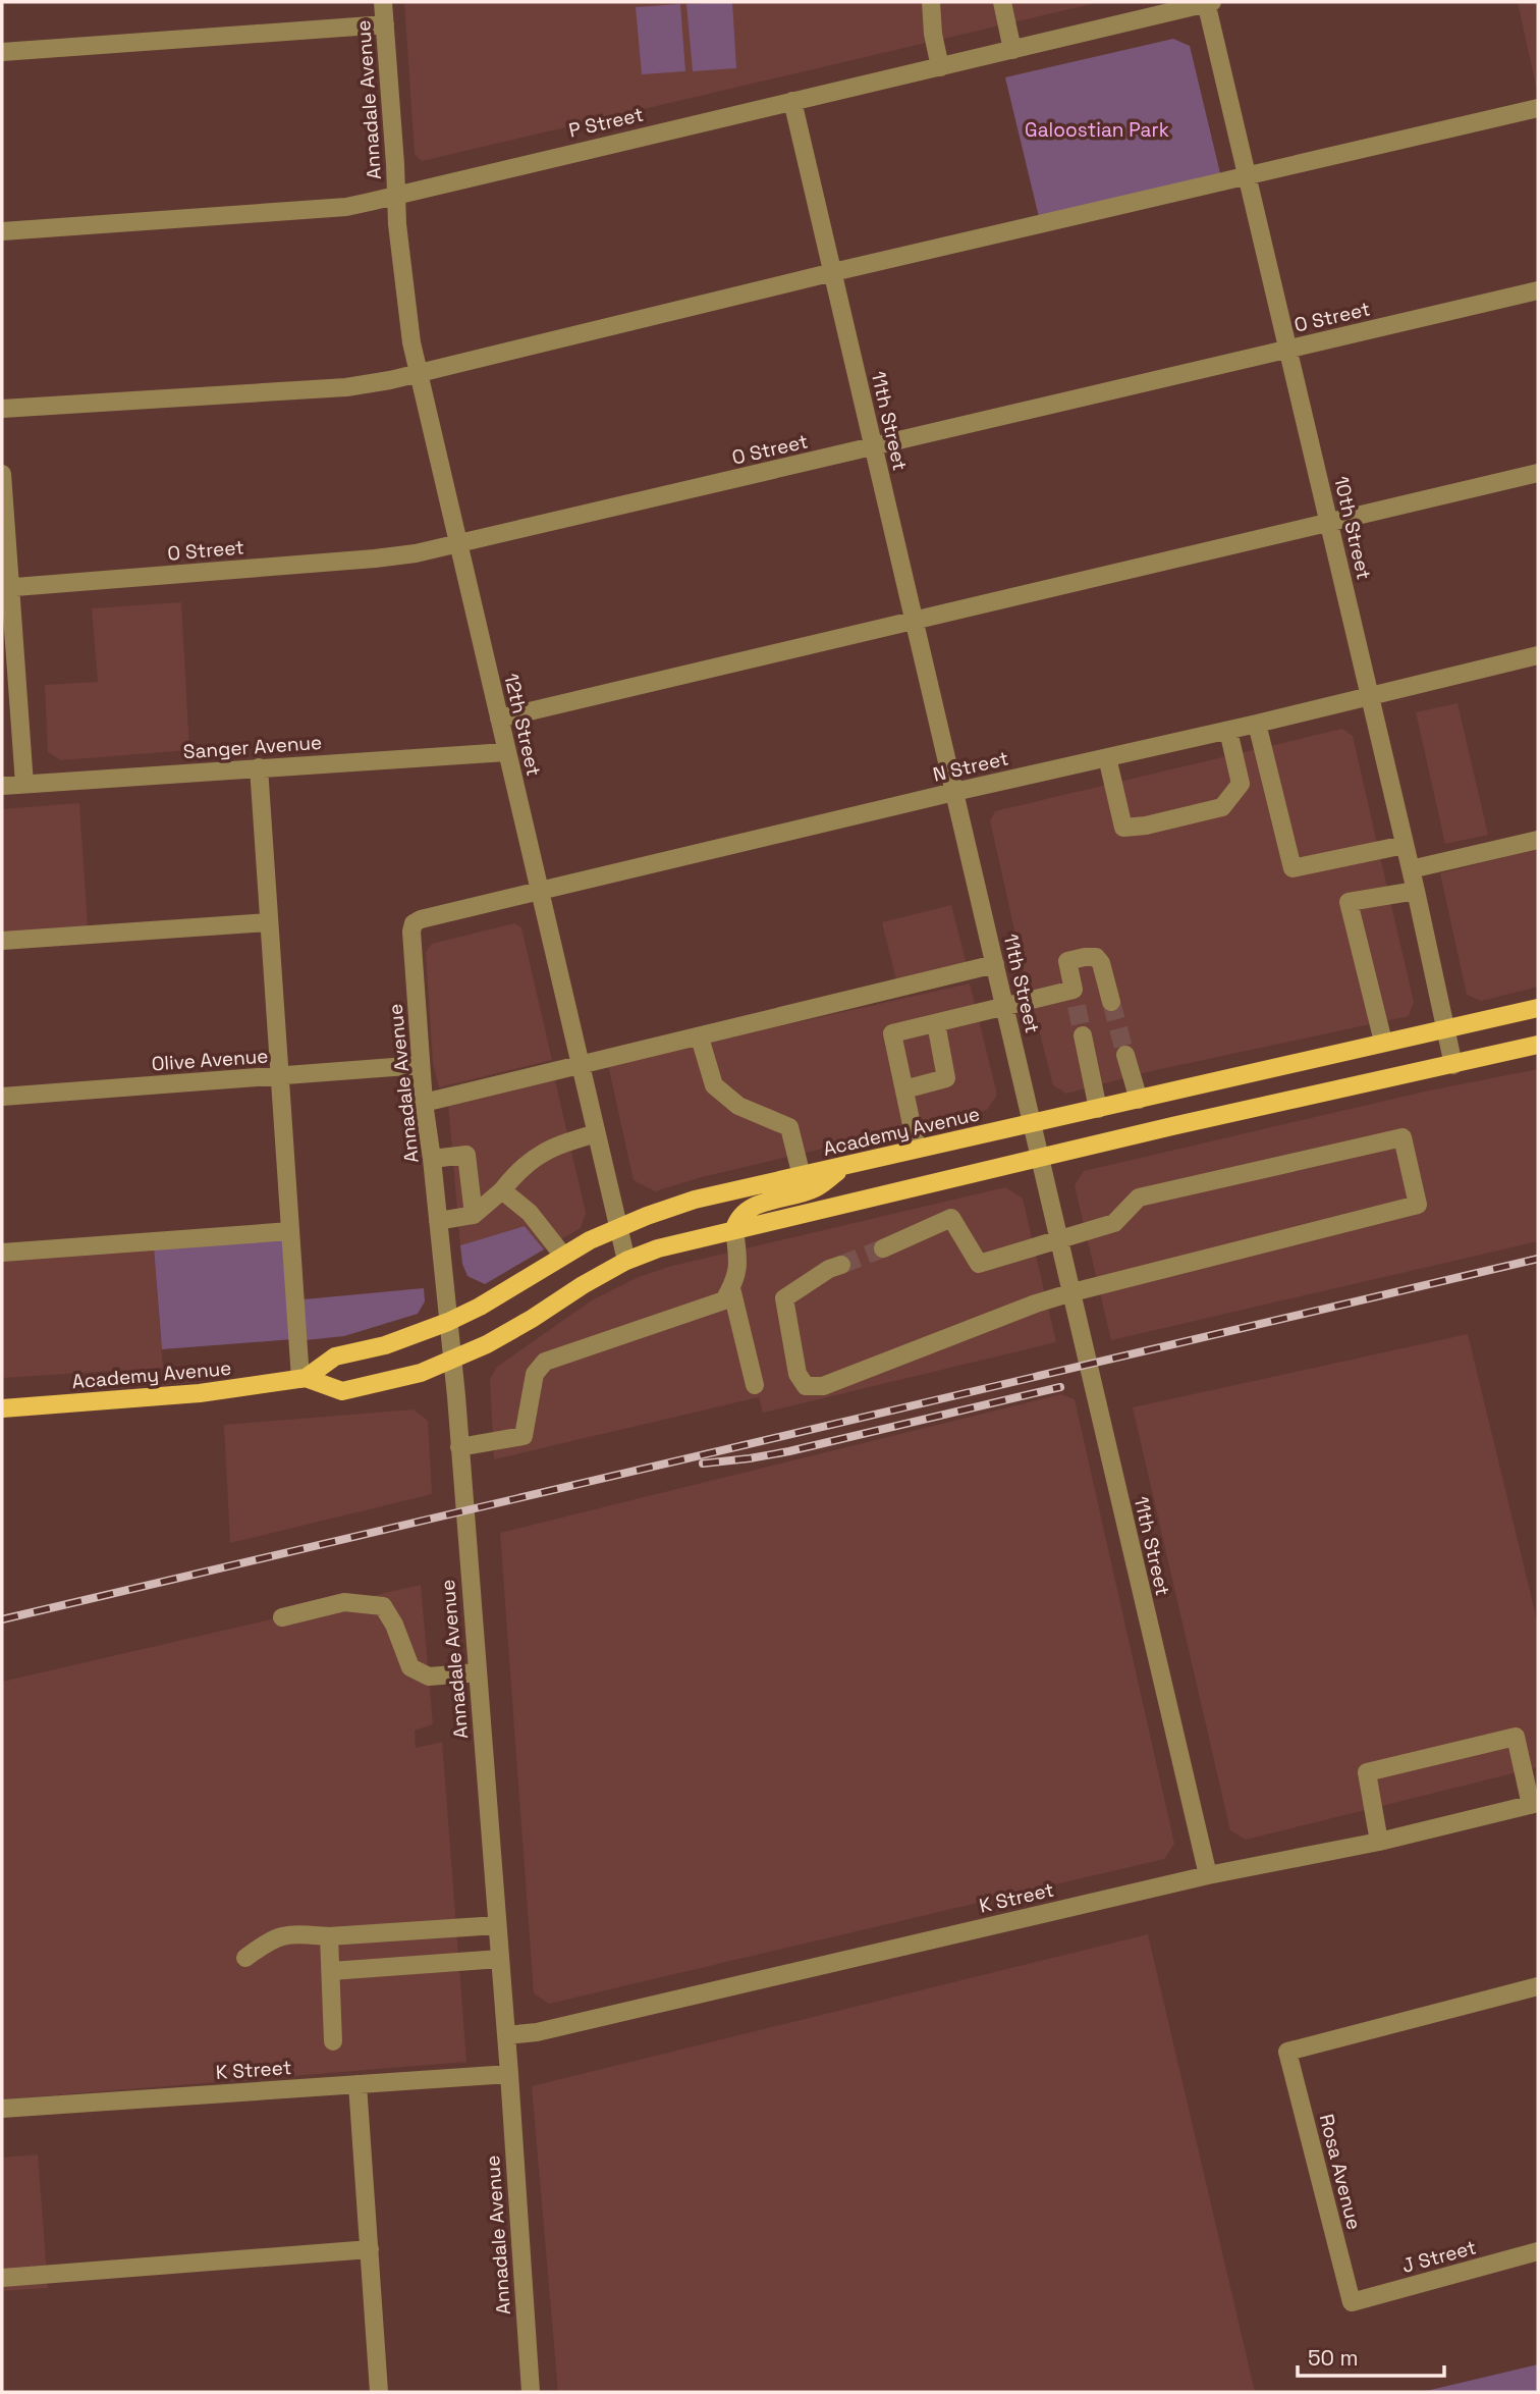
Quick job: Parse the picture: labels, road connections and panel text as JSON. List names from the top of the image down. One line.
{"streets":{"main road":["Academy Avenue"],"street":["Annadale Avenue","P Street","O Street","11th Street","10th Street","12th Street","Sanger Avenue","N Street","Olive Avenue","K Street","Rosa Avenue","J Street"]},"crossings":[["Annadale Avenue","P Street"],["Annadale Avenue","12th Street"],["Annadale Avenue","N Street"],["Annadale Avenue","Olive Avenue"],["Annadale Avenue","Academy Avenue"],["Annadale Avenue","K Street"],["P Street","11th Street"],["P Street","10th Street"],["P Street","12th Street"],["O Street","11th Street"],["O Street","10th Street"],["O Street","12th Street"],["11th Street","N Street"],["11th Street","Academy Avenue"],["11th Street","K Street"],["10th Street","N Street"],["10th Street","Academy Avenue"],["12th Street","Sanger Avenue"],["12th Street","N Street"],["12th Street","Academy Avenue"],["Rosa Avenue","J Street"]],"parks":["Galoostian Park"],"scale_bar":"50 m"}
